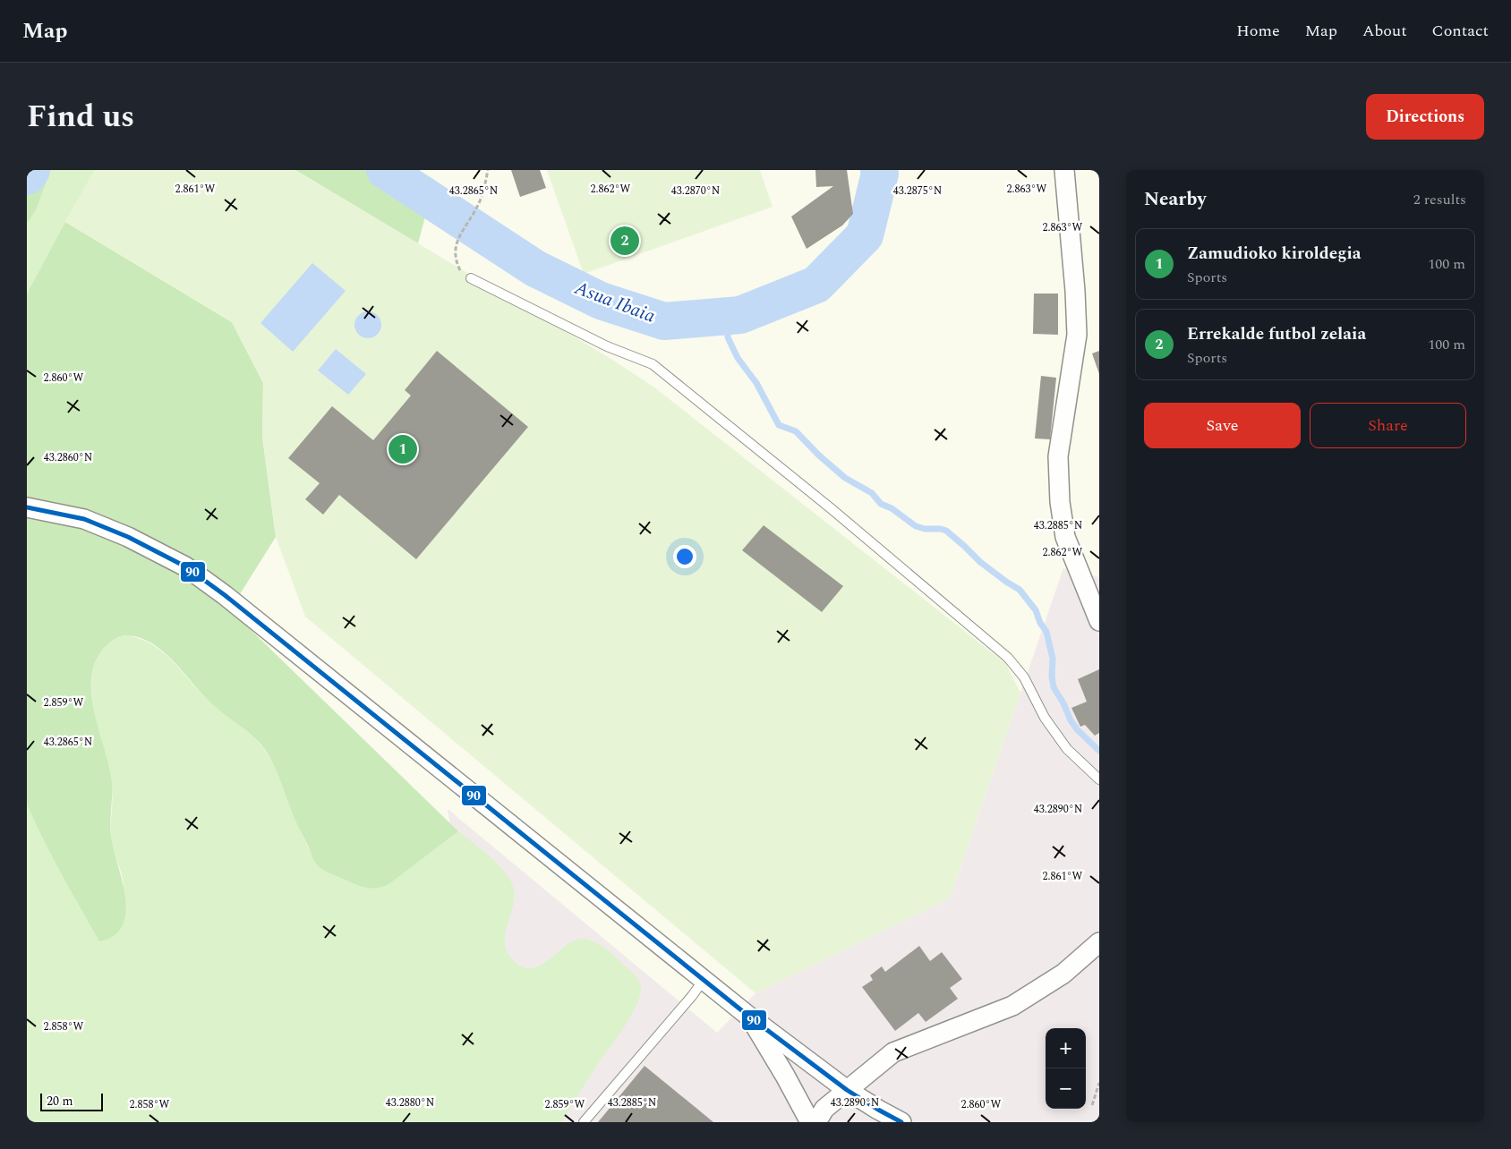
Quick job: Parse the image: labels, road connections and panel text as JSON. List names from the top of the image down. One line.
{"water":["Asua Ibaia"],"lines":["transit line 90"],"scale_bar":"20 m","page":{"header":"Map","nav":["Home","Map","About","Contact"],"title":"Find us","buttons":["Directions",["Save","Share"]],"heading":["Nearby","2 results"],"pins":["2","1"],"list":[{"mark":"1","name":"Zamudioko kiroldegia","note":"Sports","value":"100 m"},{"mark":"2","name":"Errekalde futbol zelaia","note":"Sports","value":"100 m"}],"map_buttons":["+","−"],"scale":"20 m"},"coordinates":["2.861°W","2.862°W","2.863°W","43.2865°N","43.2875°N","43.2870°N","2.860°W","43.2860°N","43.2885°N","2.859°W","43.2890°N","2.858°W","43.2880°N"]}
